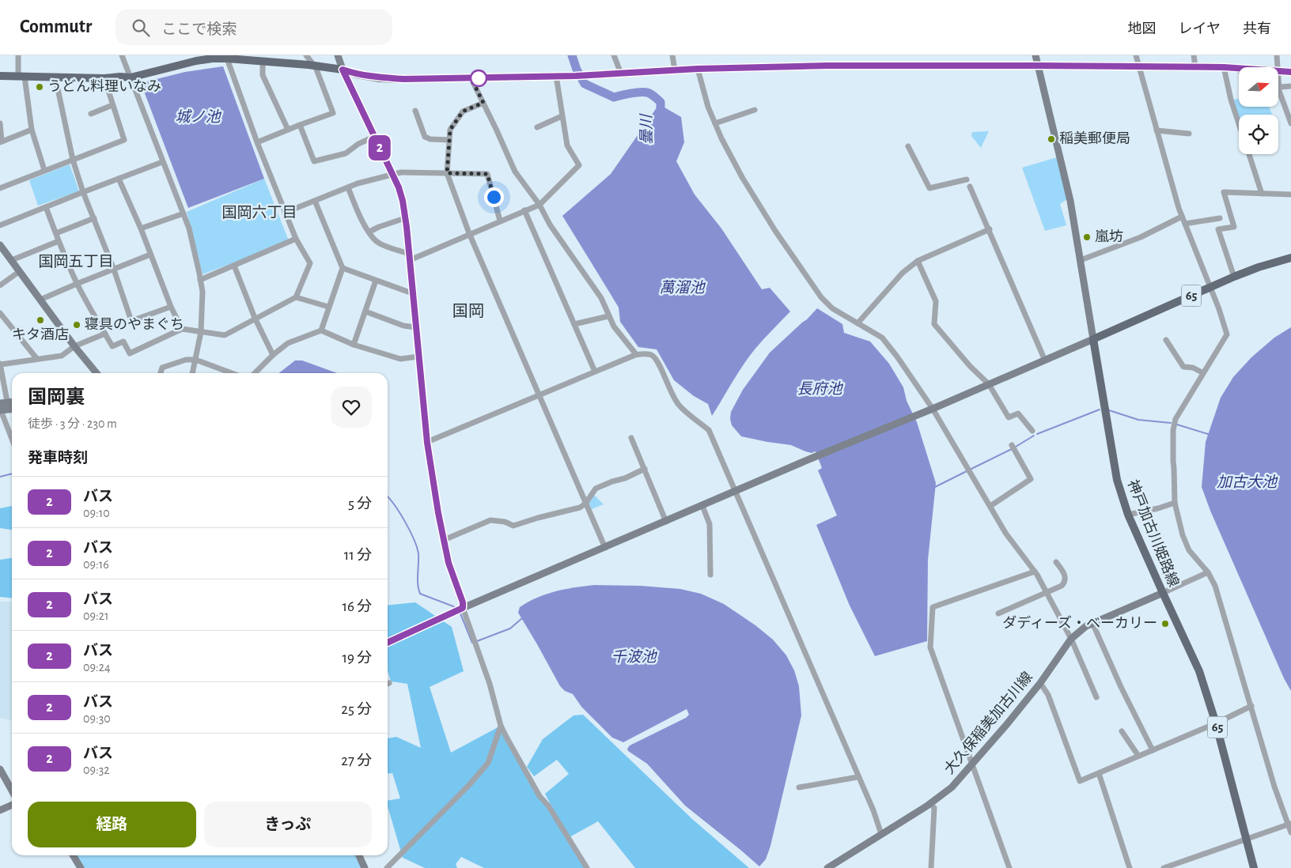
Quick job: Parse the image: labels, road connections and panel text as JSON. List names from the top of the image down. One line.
{"streets":{"main road":["65","神戸加古川姫路線"],"street":["大久保稲美加古川線"]},"crossings":[["65","神戸加古川姫路線"],["神戸加古川姫路線","大久保稲美加古川線"]],"districts":["国岡六丁目","国岡五丁目","国岡"],"water":["城ノ池","曇川","萬溜池","長府池","加古大池","千波池"],"places":["うどん料理いなみ","稲美郵便局","嵐坊","キタ酒店","寝具のやまぐち","ダディーズ・ベーカリー"],"lines":["bus line 2"],"north":"right","page":{"header":"Commutr","search":"ここで検索","nav":["地図","レイヤ","共有"],"on_map":"2","heading":[["国岡裏","徒歩 · 3 分 · 230 m"],"発車時刻"],"list":[{"mark":"2","name":"バス","note":"09:10","value":"5 分"},{"mark":"2","name":"バス","note":"09:16","value":"11 分"},{"mark":"2","name":"バス","note":"09:21","value":"16 分"},{"mark":"2","name":"バス","note":"09:24","value":"19 分"},{"mark":"2","name":"バス","note":"09:30","value":"25 分"},{"mark":"2","name":"バス","note":"09:32","value":"27 分"}],"buttons":["経路","きっぷ"]}}
